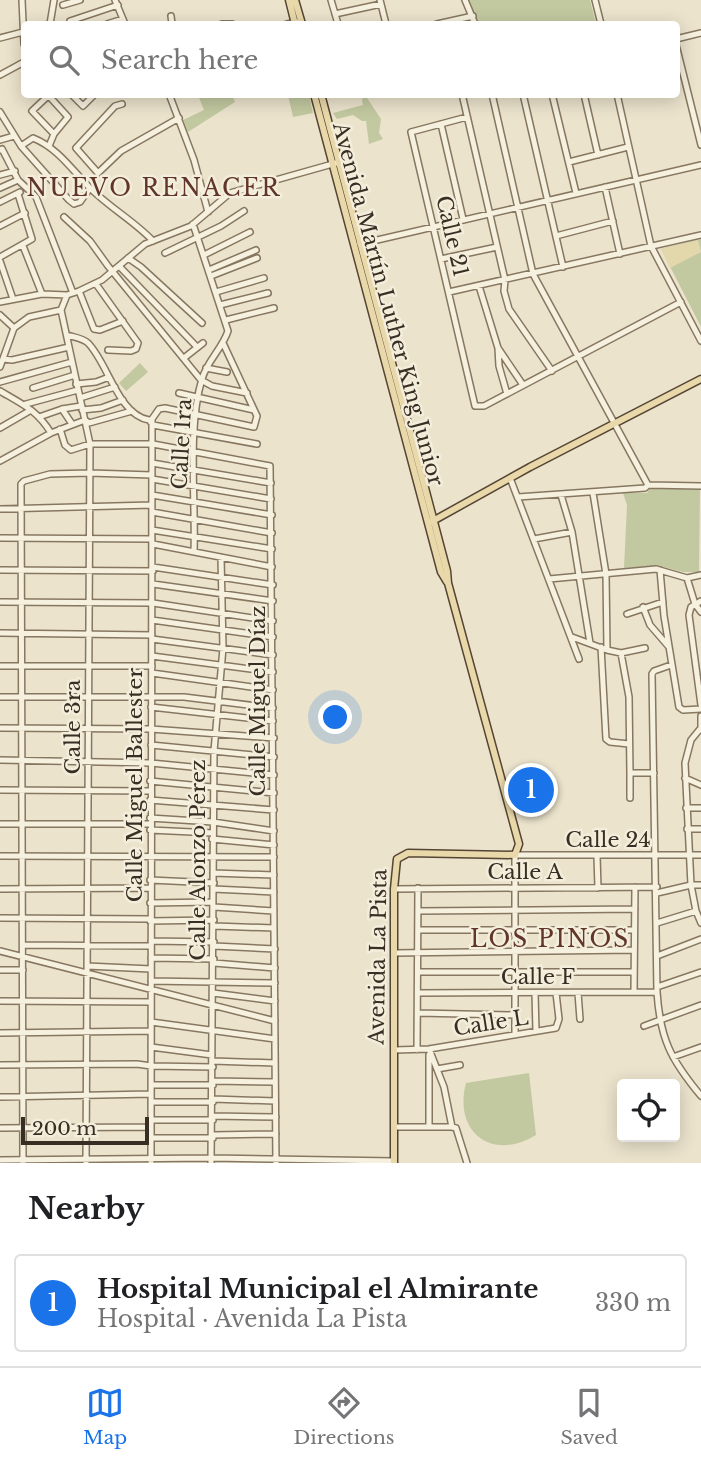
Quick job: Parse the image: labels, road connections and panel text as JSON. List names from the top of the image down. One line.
{"streets":{"main road":["Avenida Martín Luther King Junior","Avenida La Pista"],"street":["Calle 21","Calle 1ra","Calle Miguel Díaz","Calle 3ra","Calle Miguel Ballester","Calle 24","Calle Alonzo Pérez","Calle A","Calle F","Calle L"]},"crossings":[["Calle 1ra","Calle Miguel Ballester"],["Calle 24","Avenida La Pista"],["Calle A","Avenida La Pista"],["Avenida La Pista","Calle L"],["Calle F","Calle L"]],"districts":["NUEVO RENACER","LOS PINOS"],"scale_bar":"200 m","page":{"search":"Search here","pins":"1","scale":"200 m","heading":"Nearby","list":[{"mark":"1","name":"Hospital Municipal el Almirante","note":"Hospital · Avenida La Pista","value":"330 m"}],"nav":["Map","Directions","Saved"]}}
